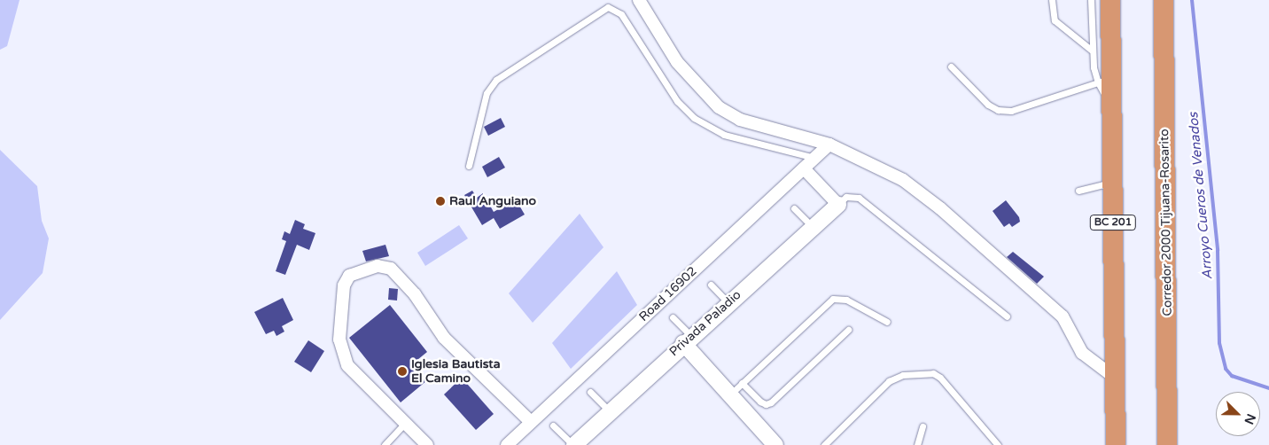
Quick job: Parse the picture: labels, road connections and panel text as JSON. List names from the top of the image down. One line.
{"streets":{"highway":["BC 201","Corredor 2000 Tijuana-Rosarito"],"street":["Road 16902","Privada Paladio"]},"water":["Arroyo Cueros de Venados"],"places":["Raul Anguiano","Iglesia Bautista El Camino"],"north":"bottom right"}
